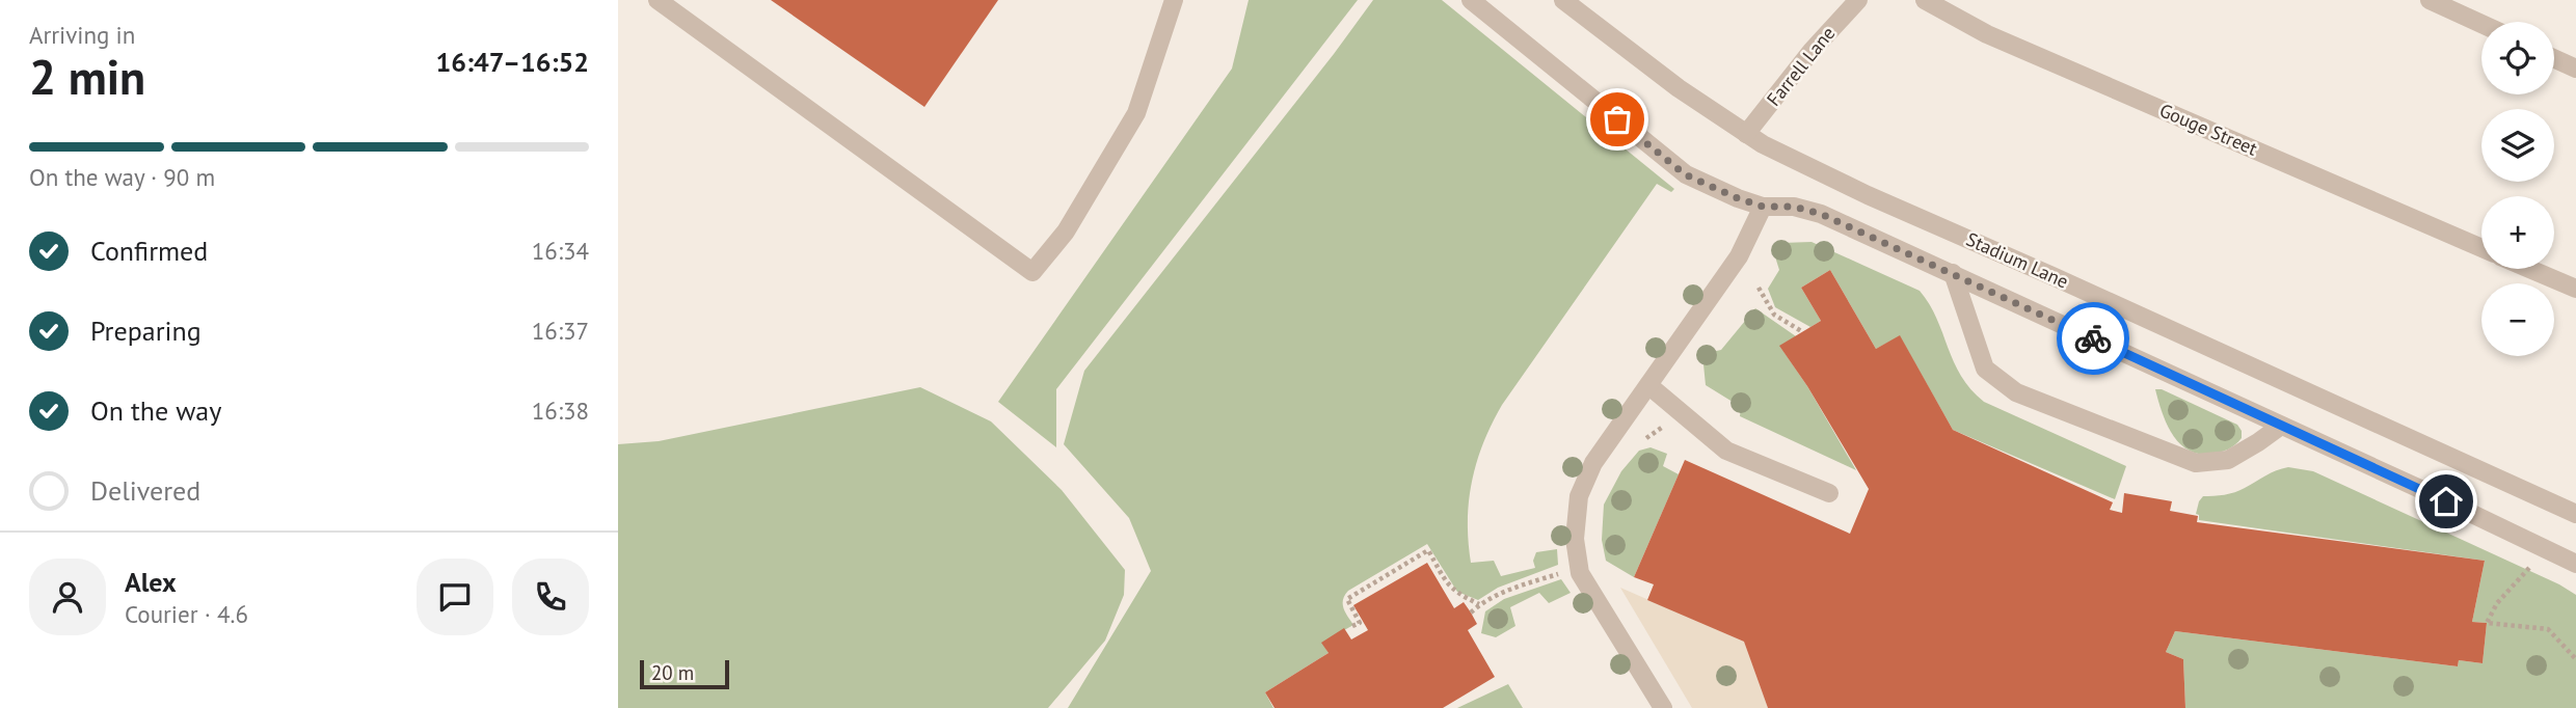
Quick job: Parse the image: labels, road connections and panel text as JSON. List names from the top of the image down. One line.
{"streets":{"street":["Farrell Lane","Gouge Street","Stadium Lane"]},"crossings":[["Farrell Lane","Stadium Lane"]],"scale_bar":"20 m","page":{"heading":["2 min","Arriving in","16:47–16:52"],"panel":["Alex","Courier · 4.6"],"map_buttons":["+","−"],"bar":"On the way · 90 m","list":[["Confirmed","16:34"],["Preparing","16:37"],["On the way","16:38"],"Delivered"],"scale":"20 m"}}
